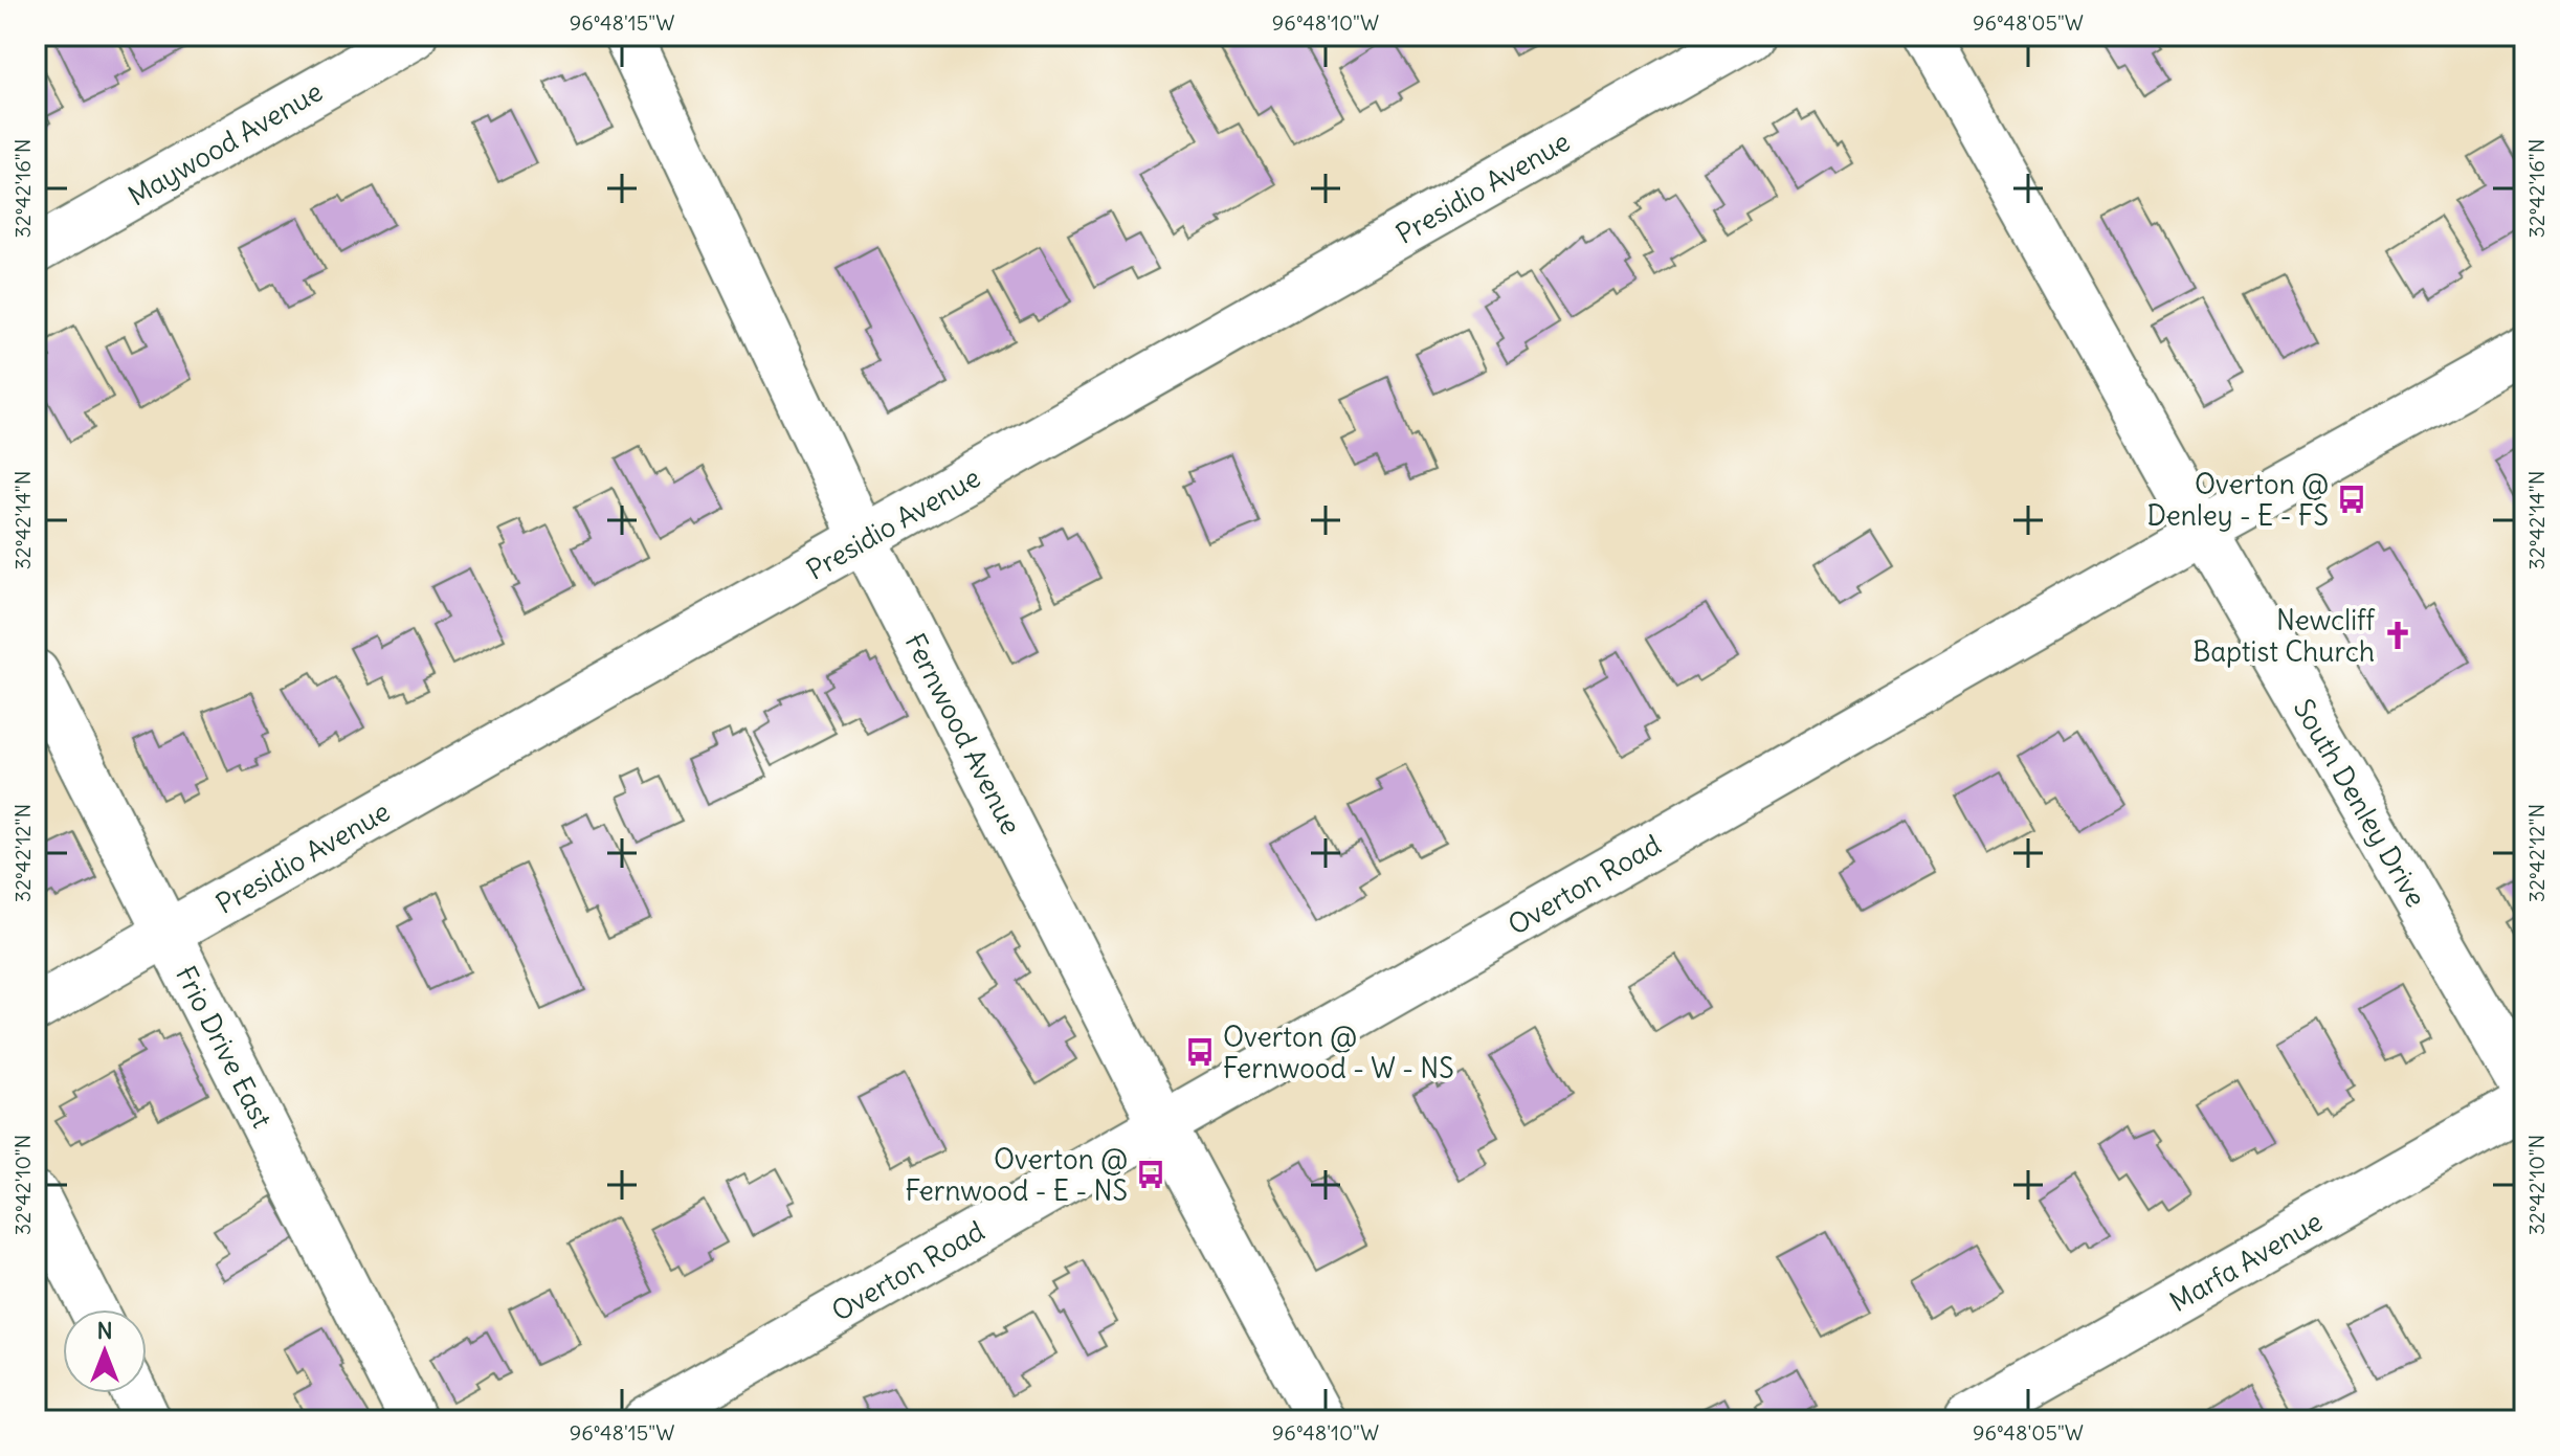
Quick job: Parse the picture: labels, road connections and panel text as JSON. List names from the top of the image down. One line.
{"streets":{"street":["Maywood Avenue","Presidio Avenue","Fernwood Avenue","South Denley Drive","Overton Road","Frio Drive East","Marfa Avenue"]},"crossings":[["Presidio Avenue","Fernwood Avenue"],["Presidio Avenue","Frio Drive East"],["Fernwood Avenue","Overton Road"],["South Denley Drive","Overton Road"]],"places":{"bus stop":["Overton @ Denley - E - FS","Overton @ Fernwood - W - NS","Overton @ Fernwood - E - NS"],"church":["Newcliff Baptist Church"]},"north":"top","coordinates":["96°48'15\"W","96°48'10\"W","96°48'05\"W","32°42'16\"N","32°42'14\"N","32°42'12\"N","32°42'10\"N"]}
